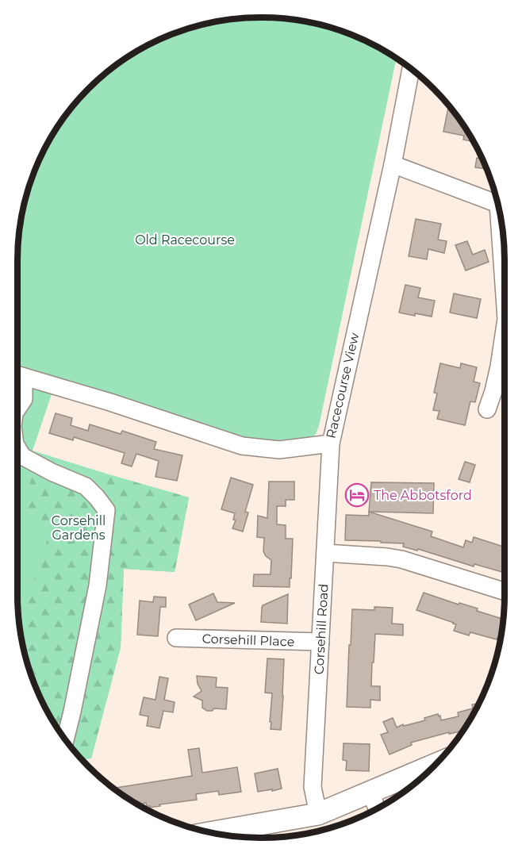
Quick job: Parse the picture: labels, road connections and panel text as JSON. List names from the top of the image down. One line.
{"streets":{"street":["Racecourse View","Corsehill Road","Corsehill Place"]},"crossings":[["Racecourse View","Corsehill Road"],["Corsehill Road","Corsehill Place"]],"parks":["Old Racecourse","Corsehill Gardens"],"places":{"hotel":["The Abbotsford"]}}
